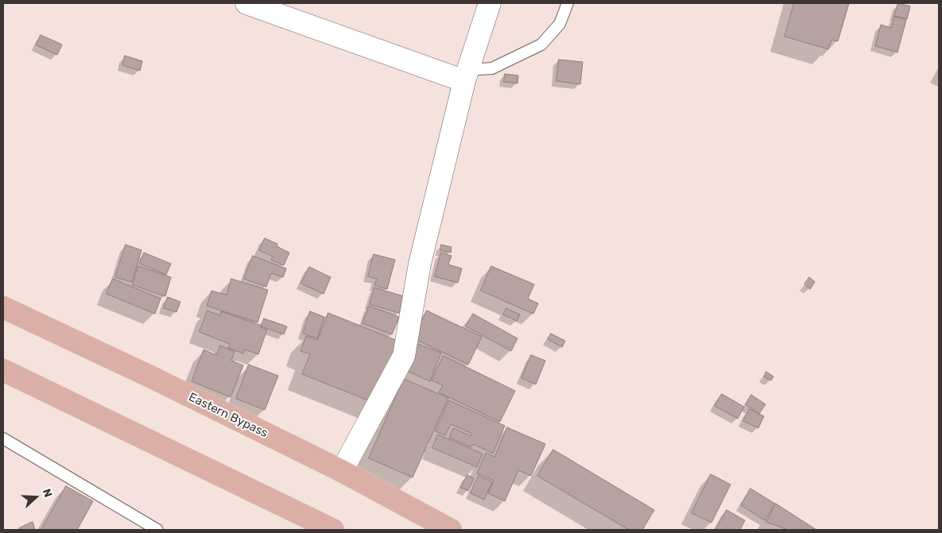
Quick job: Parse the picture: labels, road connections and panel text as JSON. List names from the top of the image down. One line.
{"streets":{"main road":["Eastern Bypass"]},"north":"right"}
